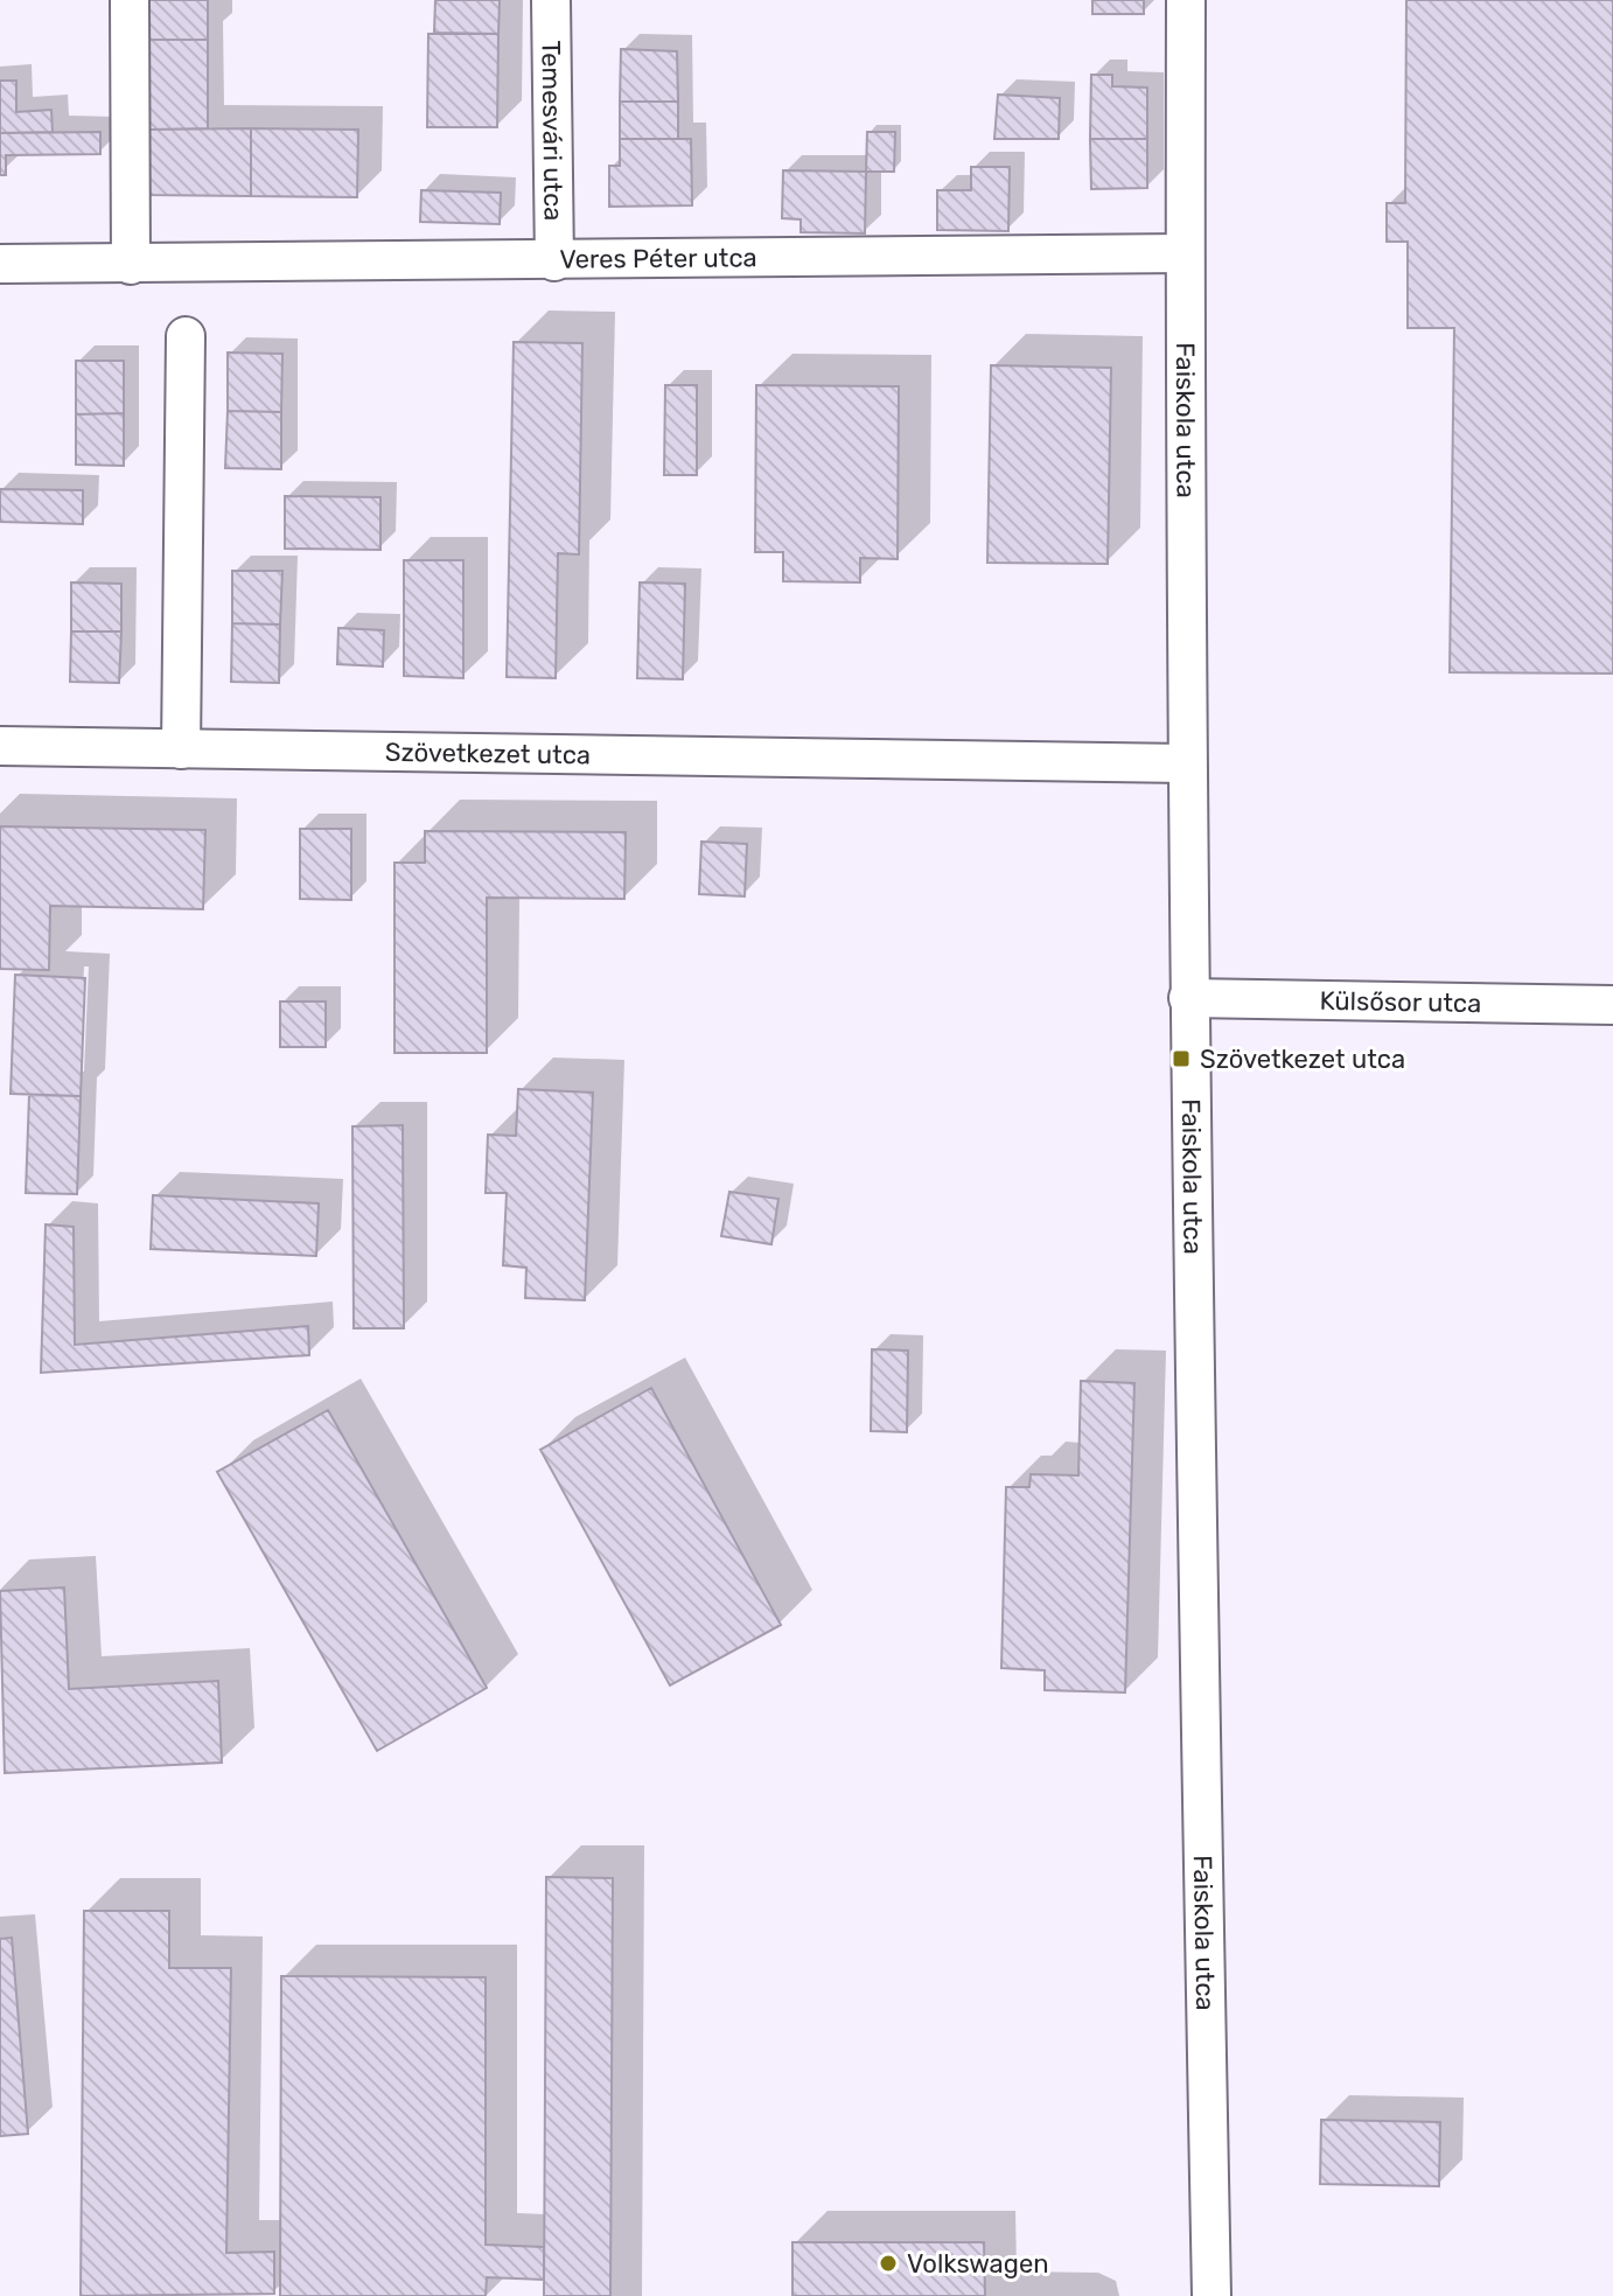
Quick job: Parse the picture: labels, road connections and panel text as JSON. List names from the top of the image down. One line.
{"streets":{"street":["Temesvári utca","Veres Péter utca","Faiskola utca","Szövetkezet utca","Külsősor utca"]},"crossings":[["Temesvári utca","Veres Péter utca"],["Veres Péter utca","Faiskola utca"],["Faiskola utca","Szövetkezet utca"],["Faiskola utca","Külsősor utca"]],"places":{"transit":["Szövetkezet utca"],"other":["Volkswagen"]}}
